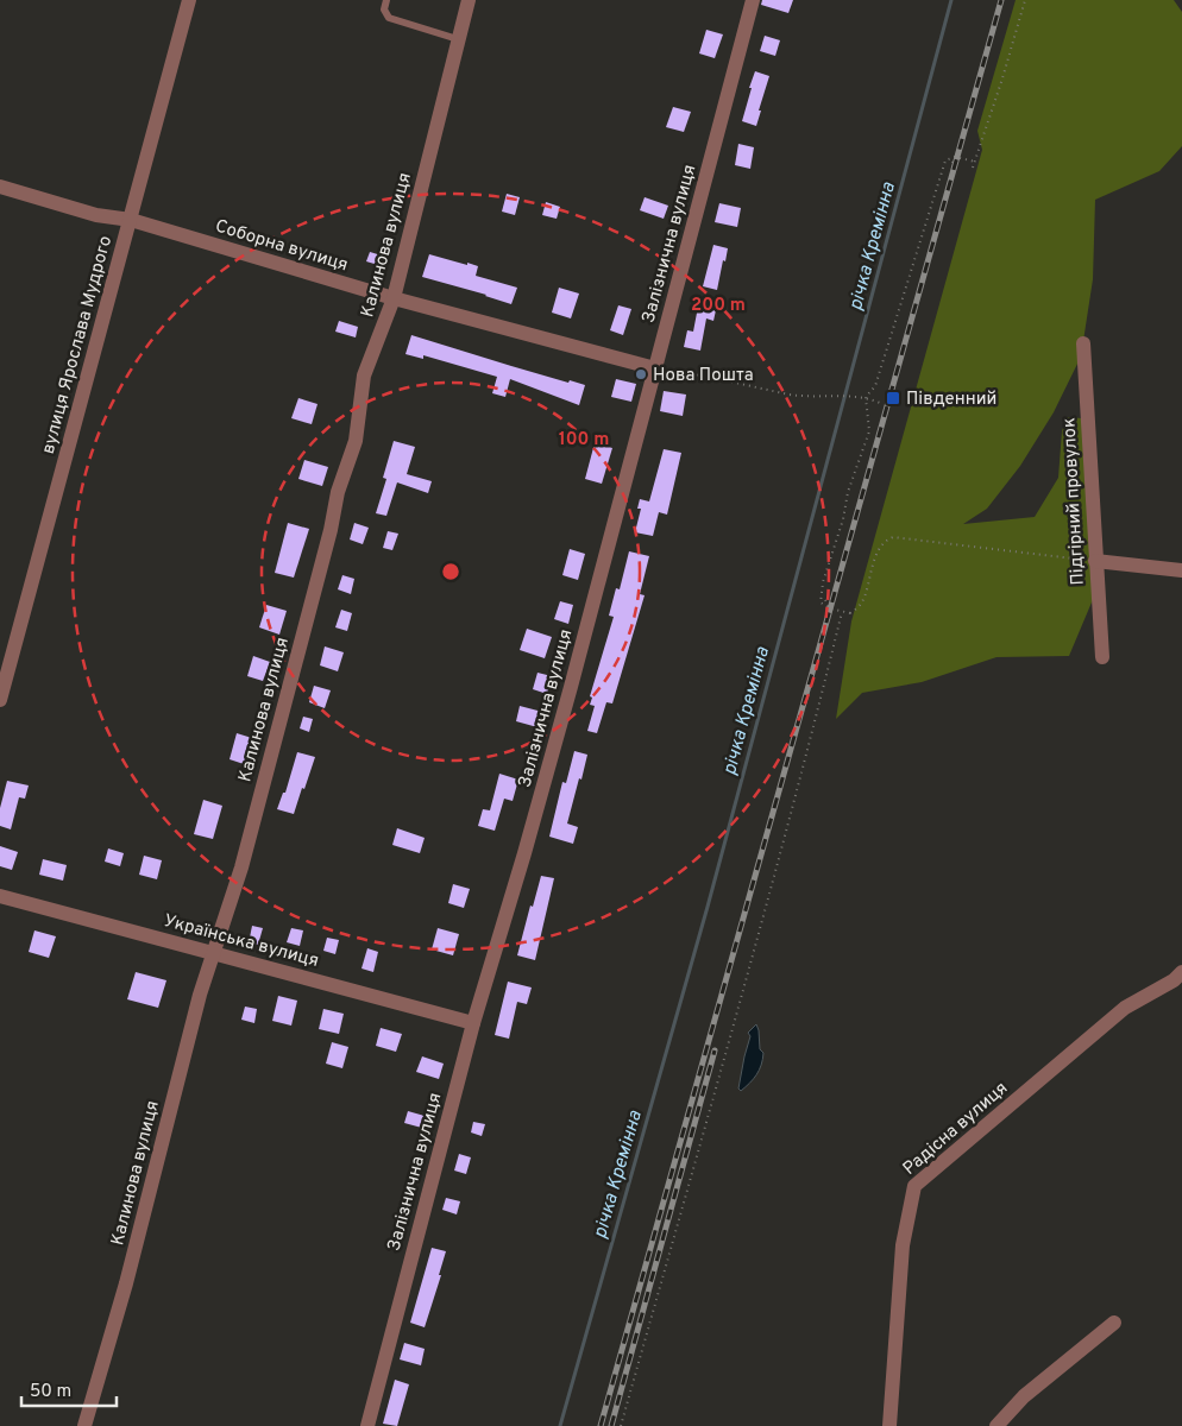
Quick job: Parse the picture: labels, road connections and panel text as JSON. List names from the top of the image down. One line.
{"streets":{"street":["Залізнична вулиця","Соборна вулиця","Калинова вулиця","вулиця Ярослава Мудрого","Підгірний провулок","Українська вулиця","Радісна вулиця"]},"crossings":[["Залізнична вулиця","Соборна вулиця"],["Залізнична вулиця","Українська вулиця"],["Соборна вулиця","Калинова вулиця"],["Соборна вулиця","вулиця Ярослава Мудрого"],["Калинова вулиця","Українська вулиця"]],"water":["річка Кремінна"],"places":{"other":["Нова Пошта"],"transit":["Південний"]},"scale_bar":"50 m","rings":["200 m","100 m"]}
